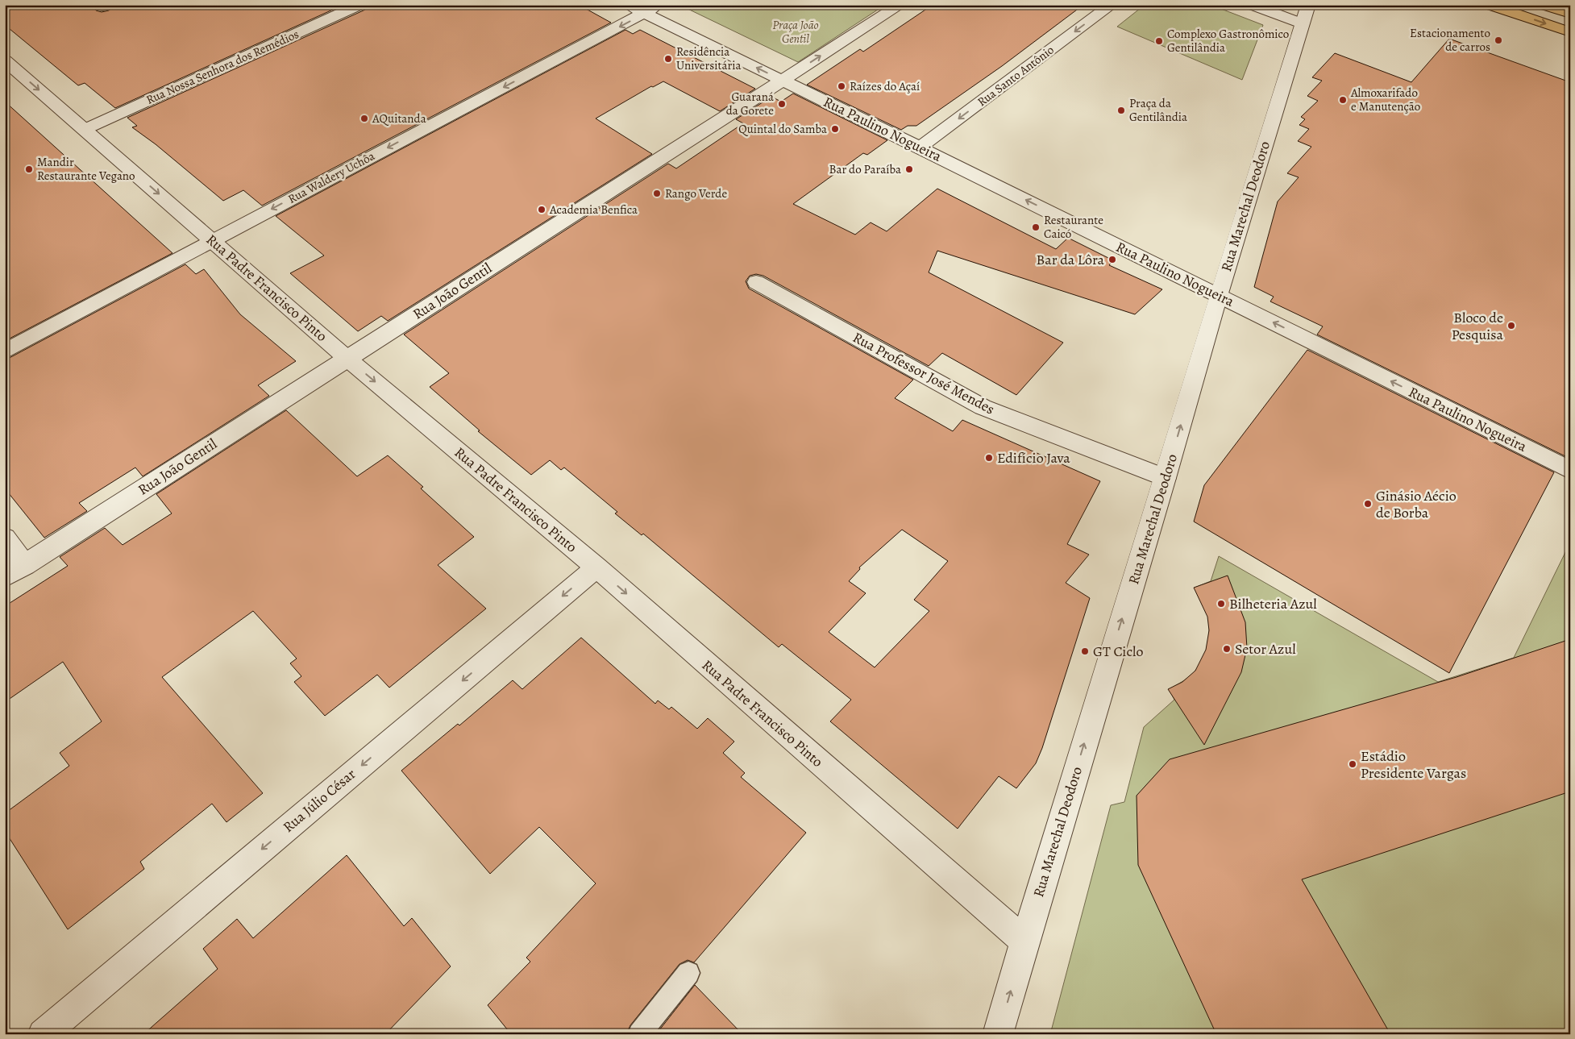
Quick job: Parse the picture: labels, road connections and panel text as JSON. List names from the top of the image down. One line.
{"streets":{"street":["Rua Nossa Senhora dos Remédios","Rua Santo Antônio","Rua Paulino Nogueira","Rua Waldery Uchôa","Rua Marechal Deodoro","Rua Padre Francisco Pinto","Rua João Gentil","Rua Professor José Mendes","Rua Júlio César"]},"crossings":[["Rua Nossa Senhora dos Remédios","Rua Padre Francisco Pinto"],["Rua Santo Antônio","Rua Paulino Nogueira"],["Rua Paulino Nogueira","Rua Waldery Uchôa"],["Rua Paulino Nogueira","Rua Marechal Deodoro"],["Rua Paulino Nogueira","Rua João Gentil"],["Rua Waldery Uchôa","Rua Padre Francisco Pinto"],["Rua Marechal Deodoro","Rua Padre Francisco Pinto"],["Rua Marechal Deodoro","Rua Professor José Mendes"],["Rua Padre Francisco Pinto","Rua João Gentil"],["Rua Padre Francisco Pinto","Rua Júlio César"]],"one_way":["Rua Santo Antônio","Rua Paulino Nogueira","Rua Waldery Uchôa","Rua Marechal Deodoro","Rua Padre Francisco Pinto","Rua Júlio César"],"parks":["Praça João Gentil"],"places":["Estacionamento de carros","Complexo Gastronômico Gentilândia","Residência Universitária","Raízes do Açaí","Almoxarifado e Manutenção","Guaraná da Gorete","Praça da Gentilândia","AQuitanda","Quintal do Samba","Mandir Restaurante Vegano","Bar do Paraíba","Rango Verde","Academia Benfica","Restaurante Caicó","Bar da Lôra","Bloco de Pesquisa","Edifício Java","Ginásio Aécio de Borba","Bilheteria Azul","Setor Azul","GT Ciclo","Estádio Presidente Vargas"]}
